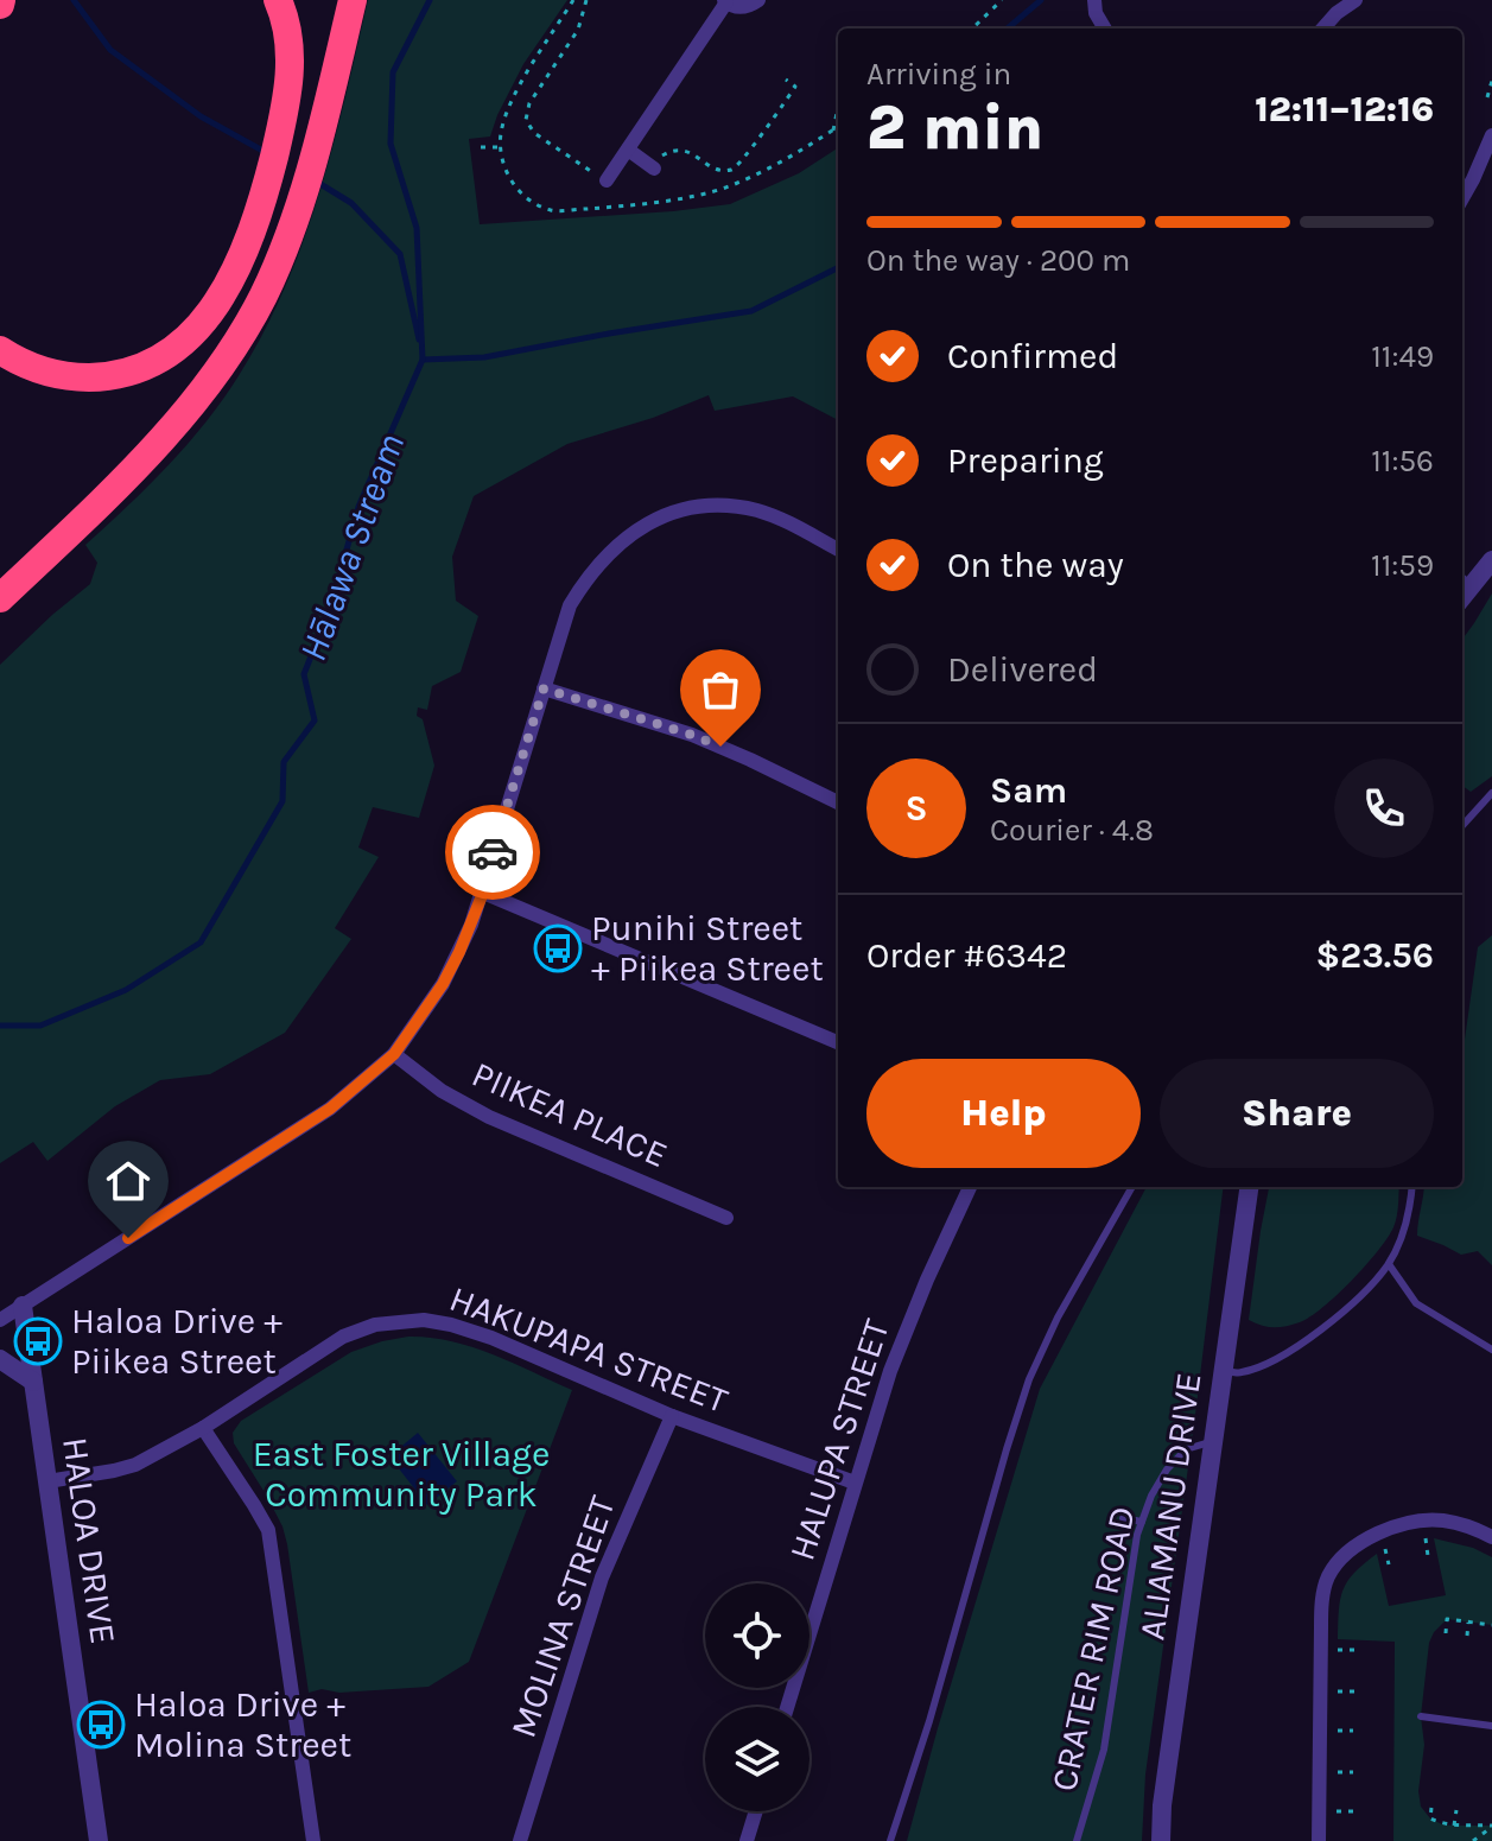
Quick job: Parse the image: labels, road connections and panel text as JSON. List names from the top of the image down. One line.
{"streets":{"street":["PIIKEA PLACE","HAKUPAPA STREET","HALUPA STREET","ALIAMANU DRIVE","HALOA DRIVE","MOLINA STREET"],"lane":["CRATER RIM ROAD"]},"crossings":[["HAKUPAPA STREET","HALUPA STREET"],["HAKUPAPA STREET","HALOA DRIVE"],["HAKUPAPA STREET","MOLINA STREET"],["ALIAMANU DRIVE","CRATER RIM ROAD"]],"water":["Hālawa Stream"],"parks":["East Foster Village Community Park"],"places":{"bus stop":["Punihi Street + Piikea Street","Haloa Drive + Piikea Street","Haloa Drive + Molina Street"]},"page":{"heading":["2 min","Arriving in","12:11–12:16"],"panel":["Sam","Courier · 4.8","Order #6342","$23.56"],"bar":"On the way · 200 m","list":[["Confirmed","11:49"],["Preparing","11:56"],["On the way","11:59"],"Delivered"],"round":"S","buttons":["Help","Share"]}}
